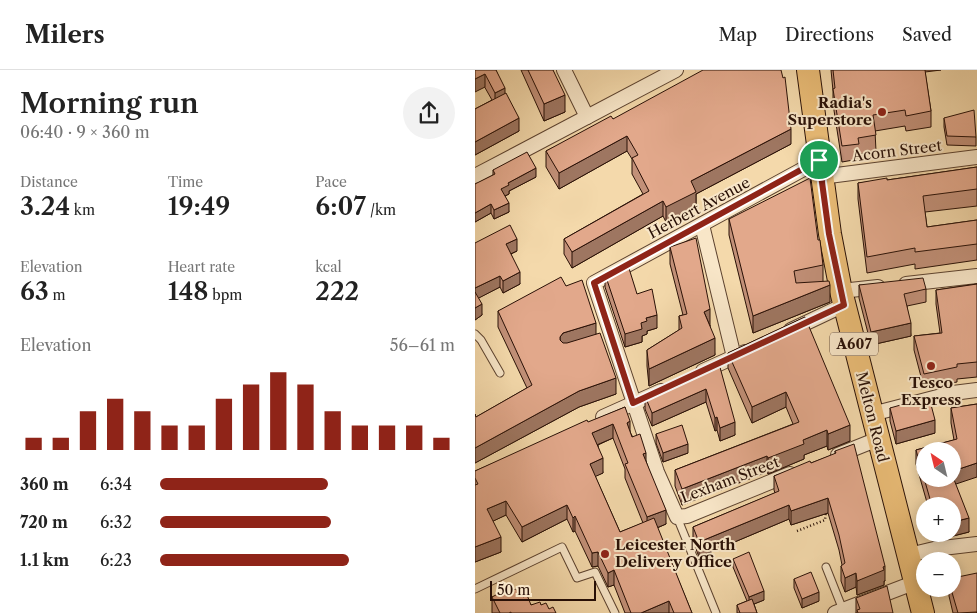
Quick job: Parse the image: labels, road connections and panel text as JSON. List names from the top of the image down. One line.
{"streets":{"main road":["A607","Melton Road"],"street":["Acorn Street","Herbert Avenue","Lexham Street"]},"crossings":[["Acorn Street","Herbert Avenue"],["Acorn Street","Melton Road"],["Herbert Avenue","Melton Road"]],"places":["Radia's Superstore","Tesco Express","Leicester North Delivery Office"],"scale_bar":"50 m","north":"top left","page":{"header":"Milers","nav":["Map","Directions","Saved"],"heading":["Morning run","06:40 · 9 × 360 m"],"stats":[["Distance","3.24 km"],["Time","19:49"],["Pace","6:07 /km"],["Elevation","63 m"],["Heart rate","148 bpm"],["kcal","222"]],"chart":["Elevation","56–61 m"],"map_buttons":["+","−"],"list":[{"name":"360 m","note":"6:34"},{"name":"720 m","note":"6:32"},{"name":"1.1 km","note":"6:23"}],"scale":"50 m"}}
